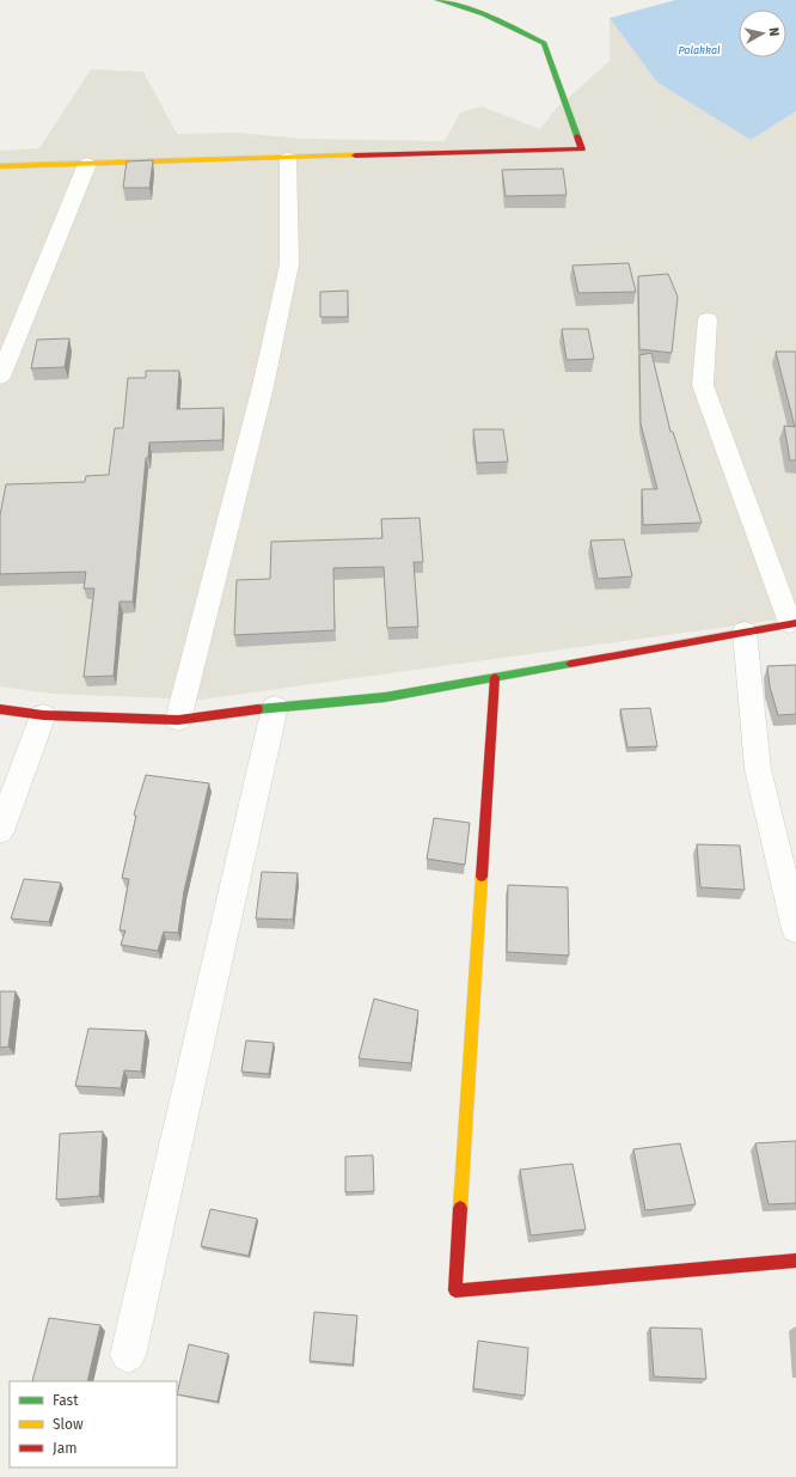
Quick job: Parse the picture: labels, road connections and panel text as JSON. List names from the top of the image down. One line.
{"water":["Palakkal"],"legend":["Fast","Slow","Jam"],"north":"right"}
